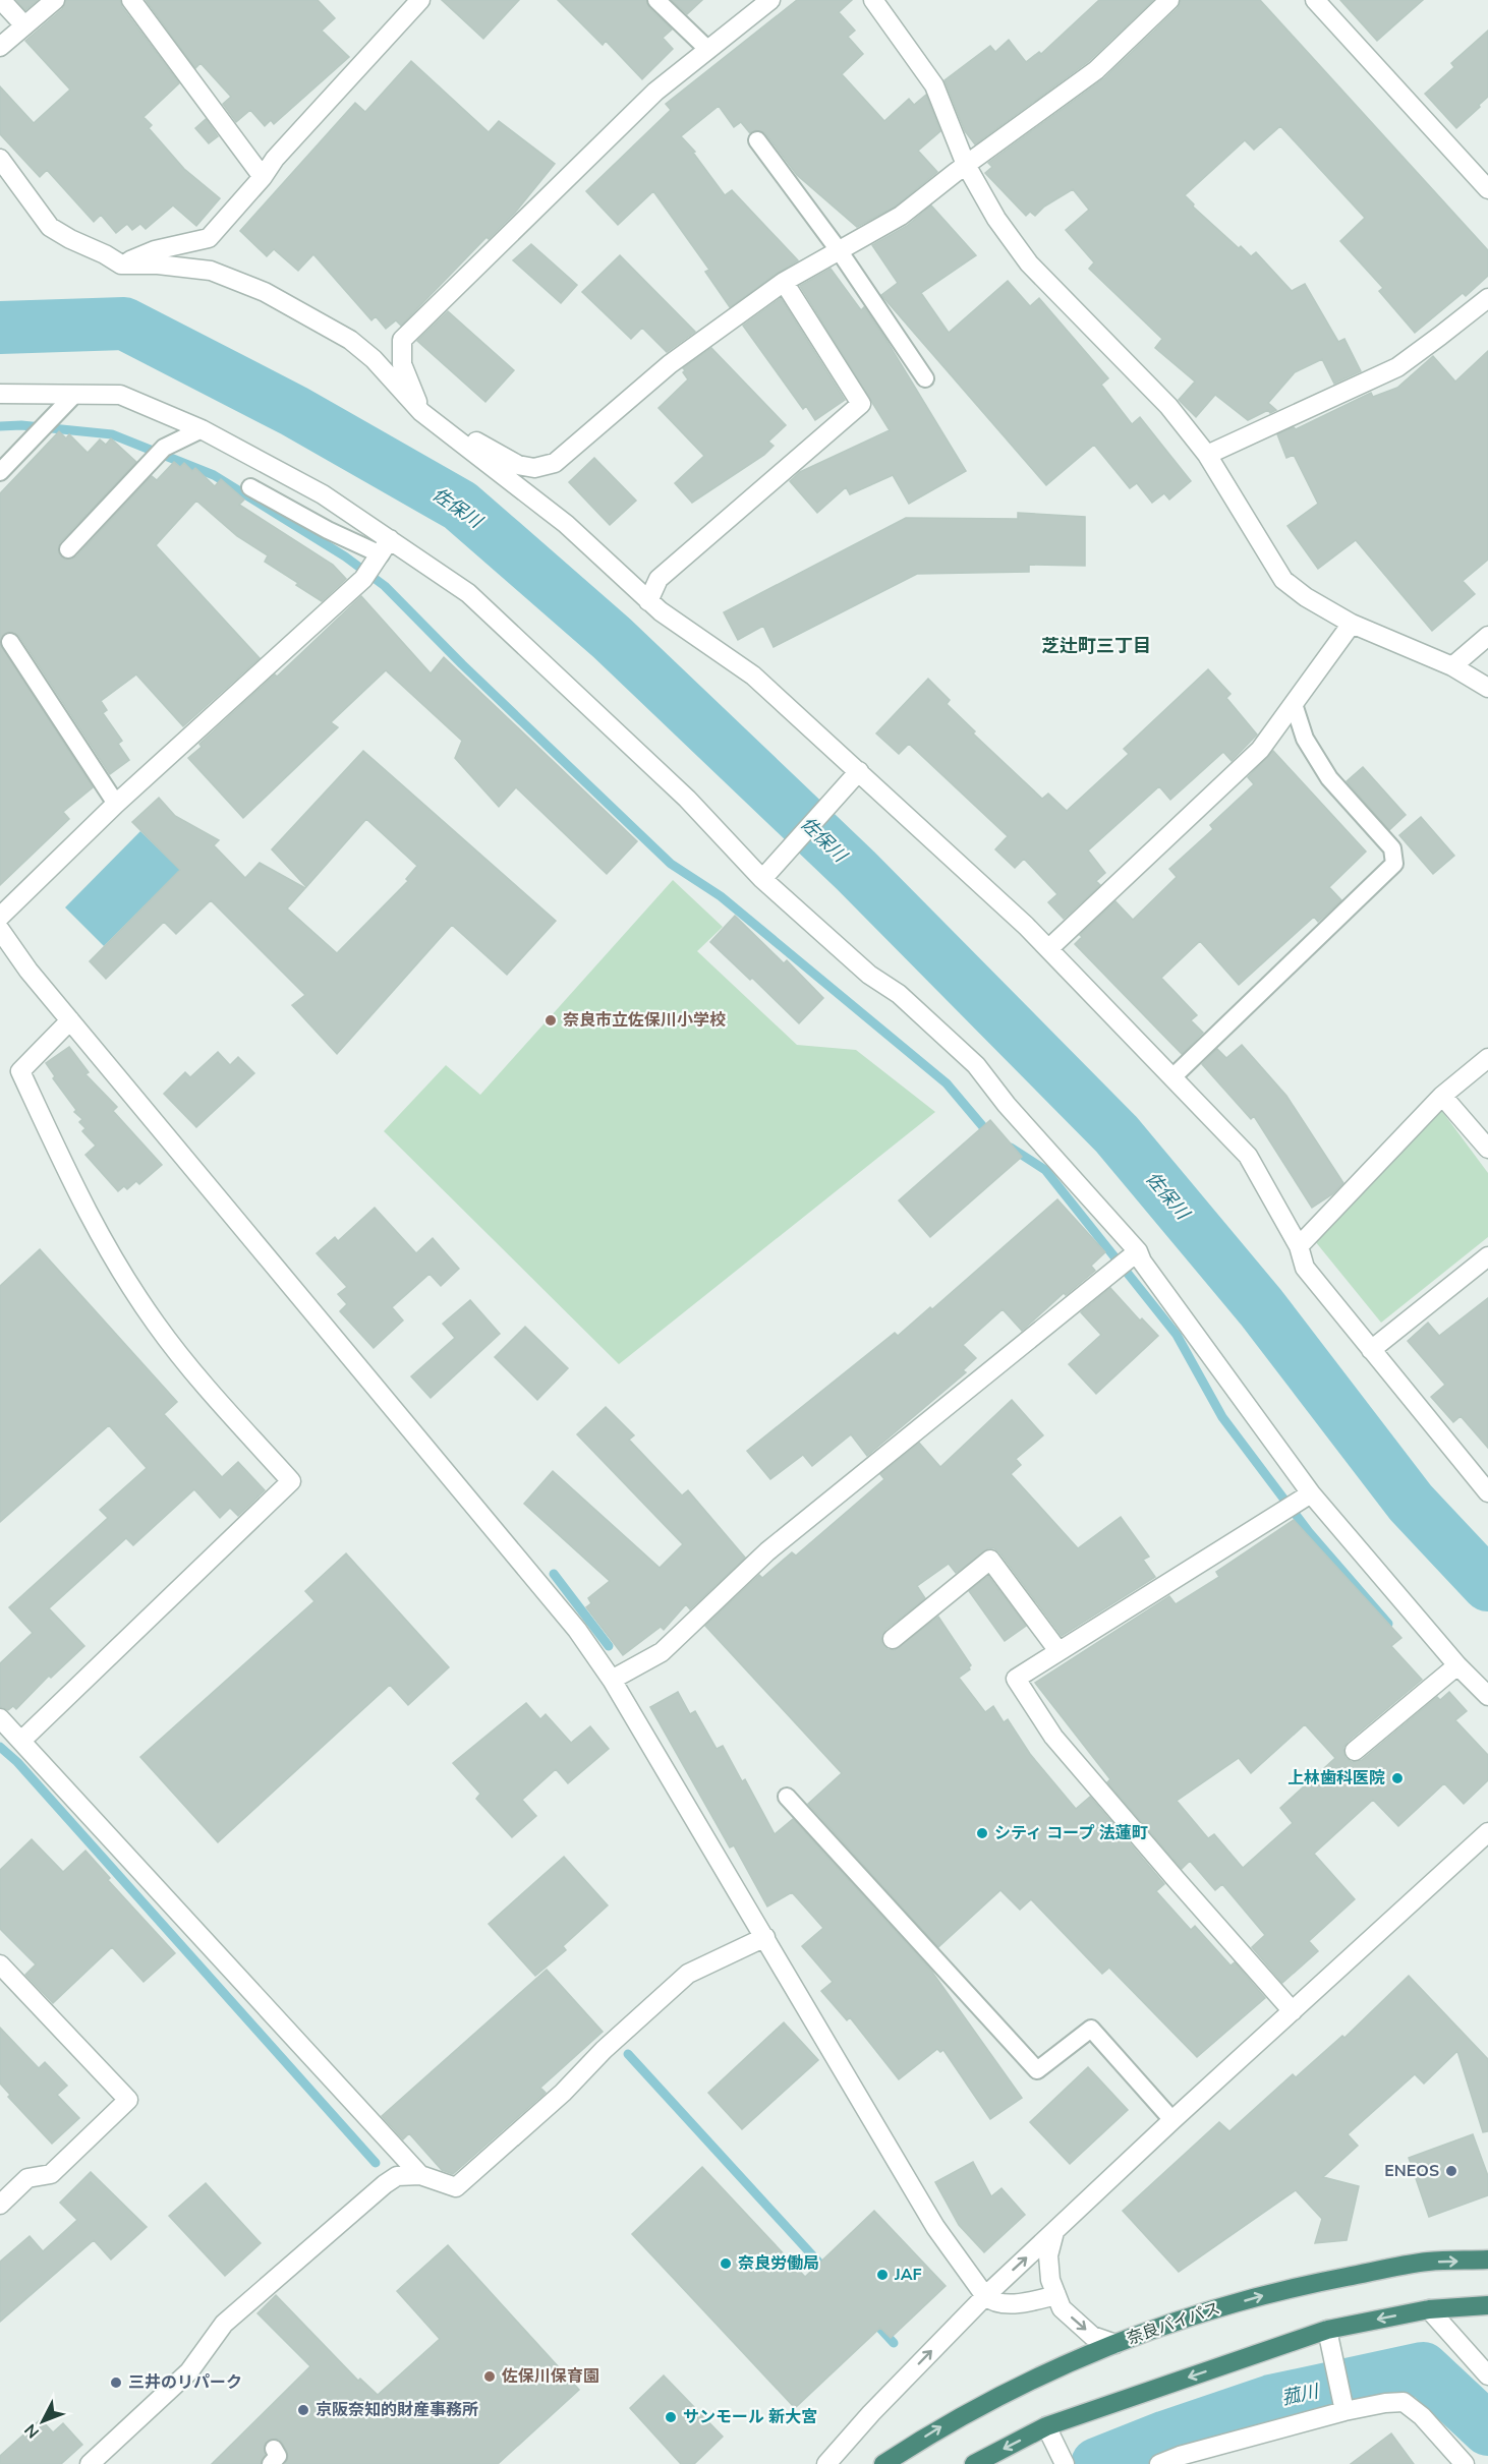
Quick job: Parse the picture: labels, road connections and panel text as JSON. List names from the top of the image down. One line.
{"streets":{"highway":["奈良バイパス"]},"districts":["芝辻町三丁目"],"water":["佐保川","菰川"],"places":["奈良市立佐保川小学校","上林歯科医院","シティ コープ 法蓮町","ENEOS","奈良労働局","JAF","佐保川保育園","三井のリパーク","京阪奈知的財産事務所","サンモール 新大宮"],"north":"bottom left"}
